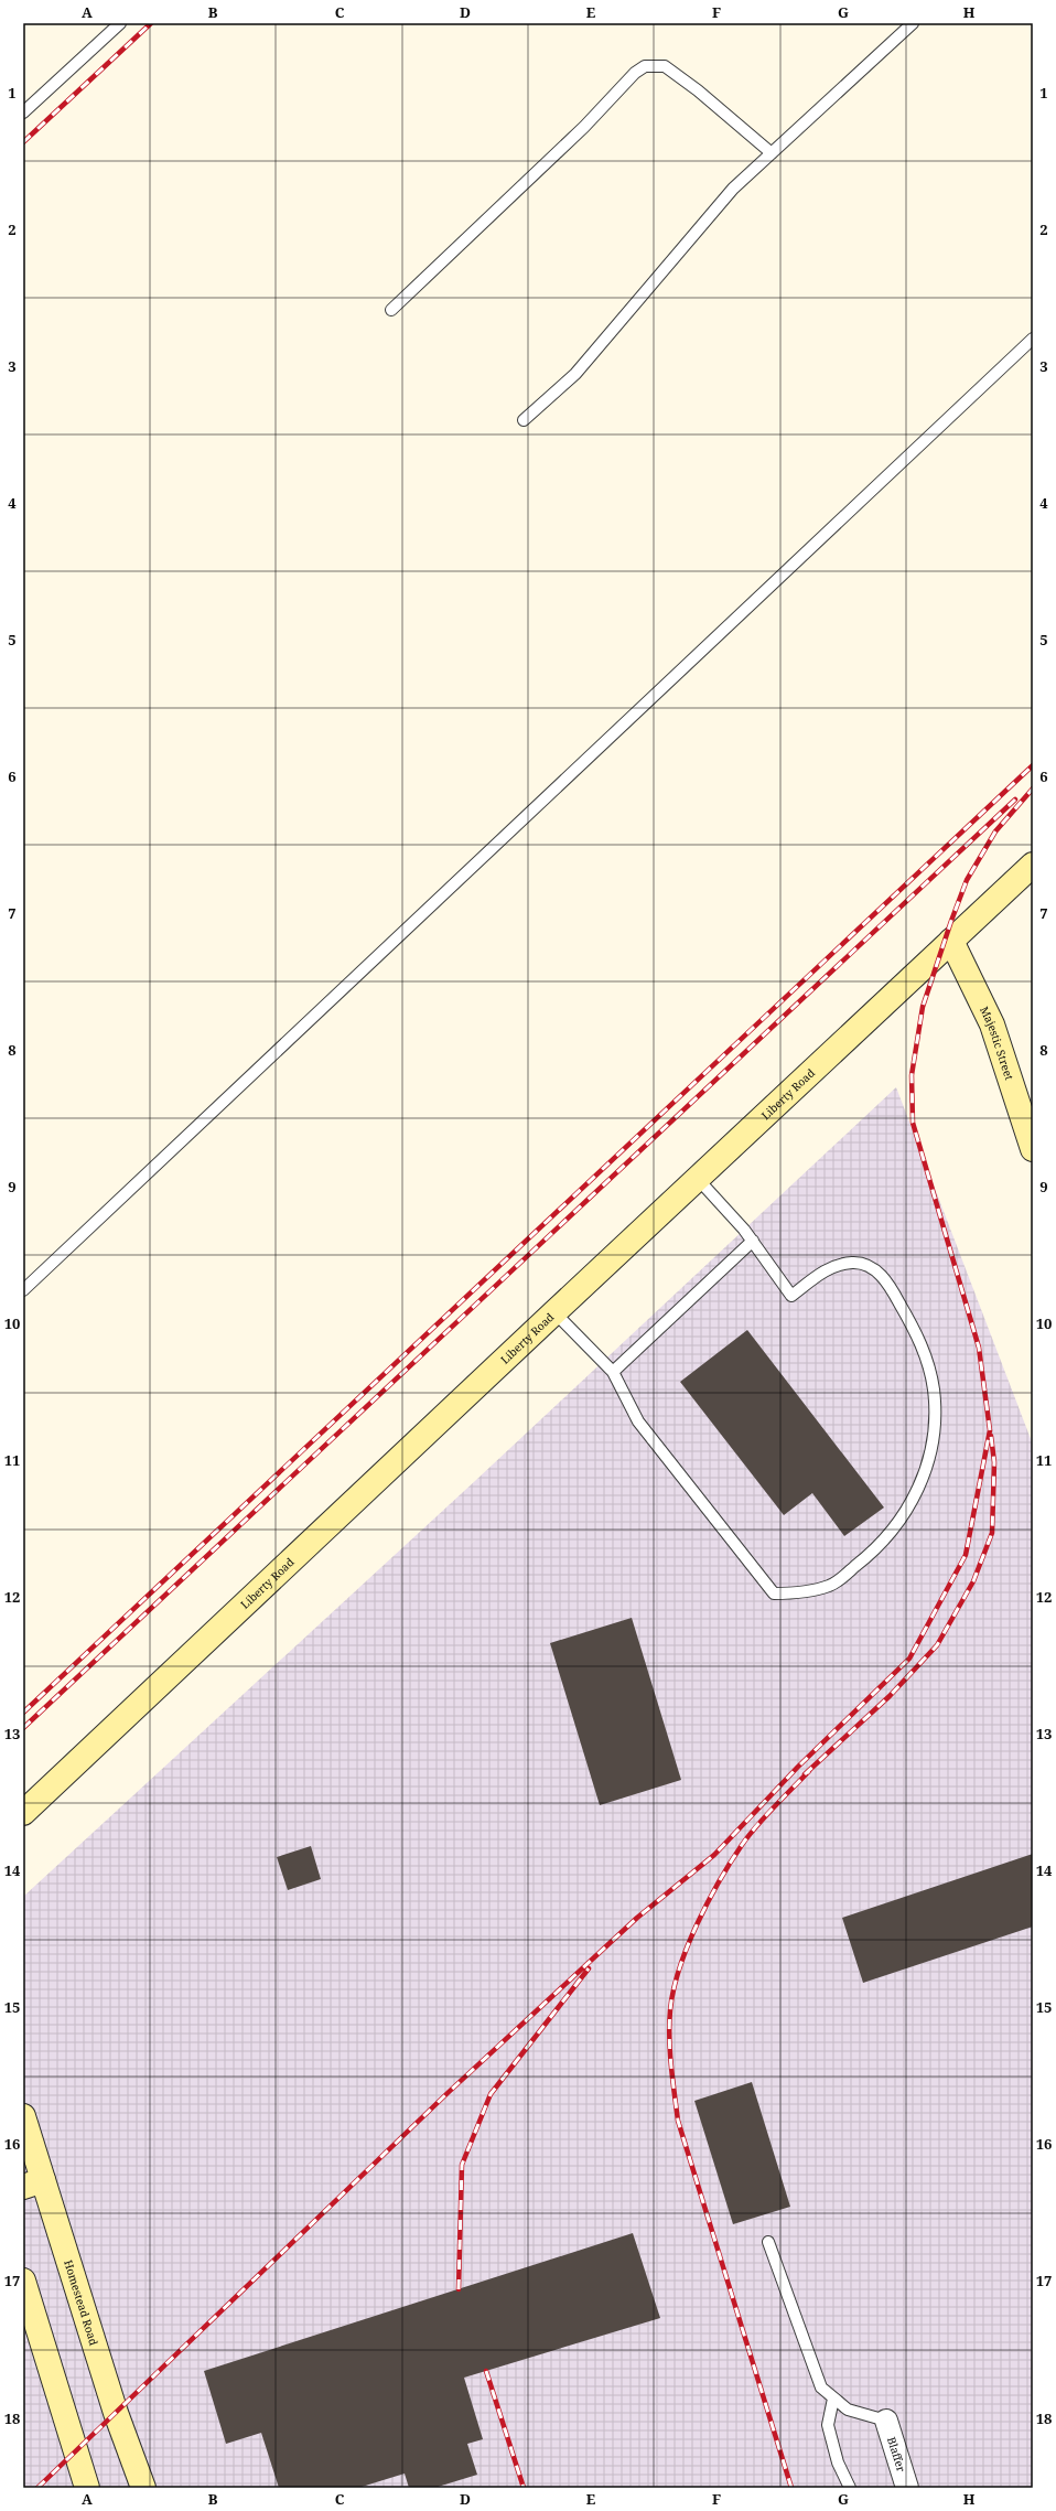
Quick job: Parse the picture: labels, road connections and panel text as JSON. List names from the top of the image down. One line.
{"streets":{"main road":["Majestic Street","Liberty Road","Homestead Road"],"street":["Blaffer"]},"crossings":[["Majestic Street","Liberty Road"]],"grid":{"columns":["A","B","C","D","E","F","G","H"],"rows":["1","2","3","4","5","6","7","8","9","10","11","12","13","14","15","16","17","18"]}}
